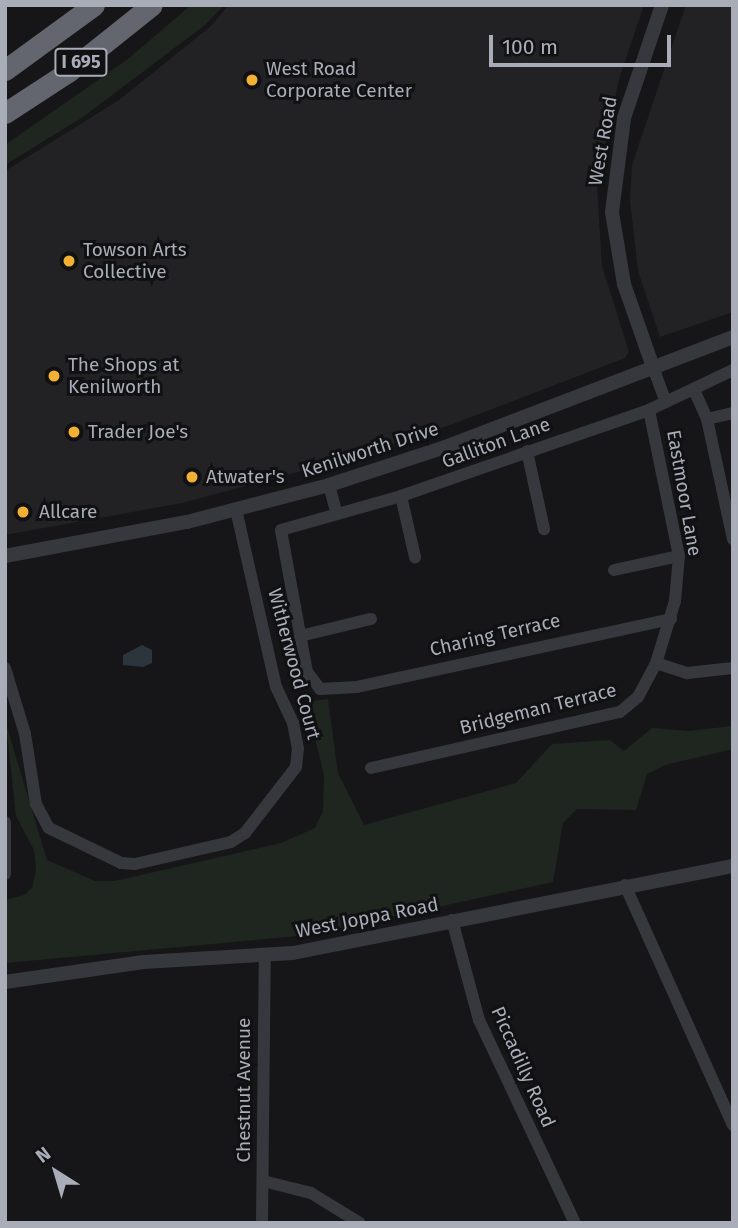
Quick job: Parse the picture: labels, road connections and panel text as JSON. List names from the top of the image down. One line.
{"streets":{"highway":["I 695"],"street":["West Road","Galliton Lane","Kenilworth Drive","Eastmoor Lane","Charing Terrace","Witherwood Court","Bridgeman Terrace","West Joppa Road","Piccadilly Road","Chestnut Avenue"]},"crossings":[["West Road","Kenilworth Drive"],["Galliton Lane","Eastmoor Lane"],["Galliton Lane","Charing Terrace"],["Kenilworth Drive","Witherwood Court"],["Eastmoor Lane","Charing Terrace"],["Eastmoor Lane","Bridgeman Terrace"],["West Joppa Road","Piccadilly Road"],["West Joppa Road","Chestnut Avenue"]],"places":["West Road Corporate Center","Towson Arts Collective","The Shops at Kenilworth","Trader Joe's","Atwater's","Allcare"],"scale_bar":"100 m","north":"top left"}
